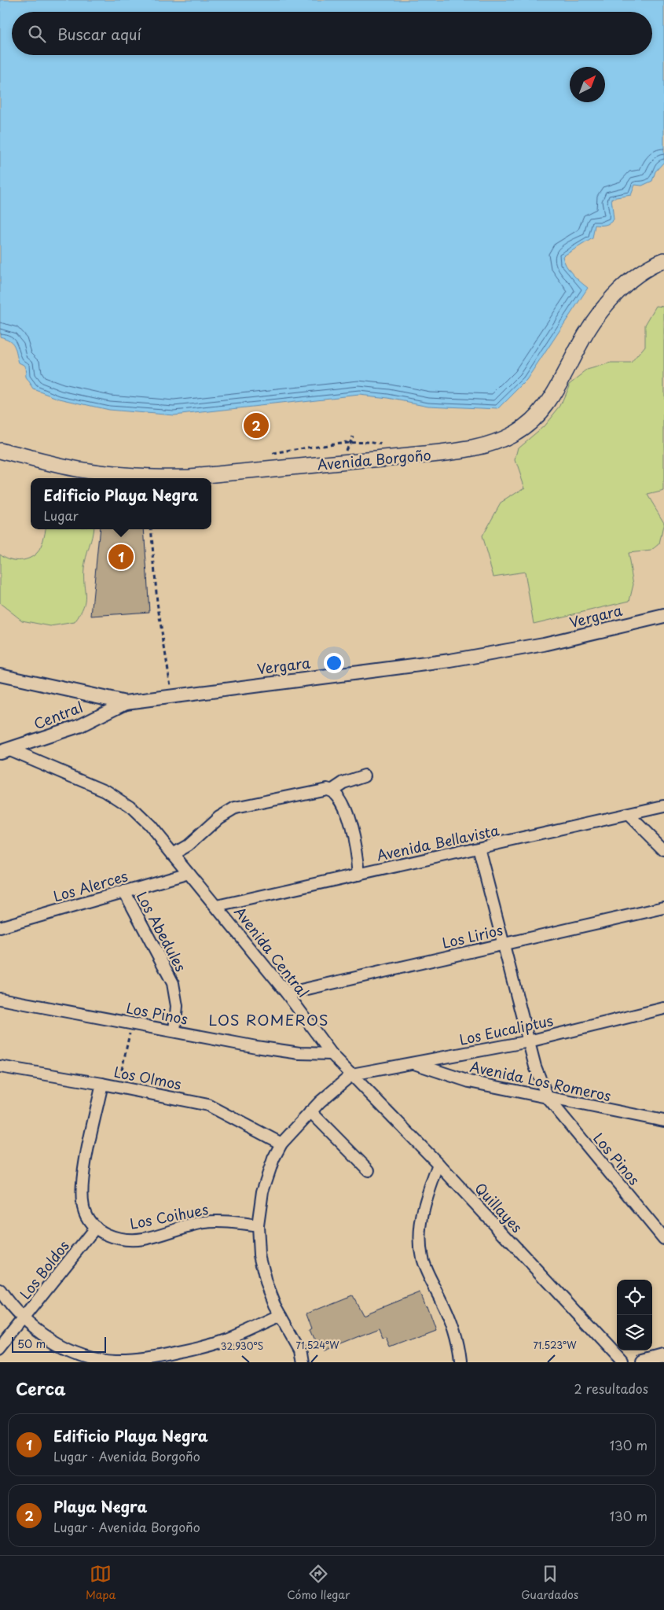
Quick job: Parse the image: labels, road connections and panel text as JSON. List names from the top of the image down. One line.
{"streets":{"main road":["Avenida Borgoño"],"street":["Vergara","Central","Avenida Bellavista","Los Alerces","Los Abedules","Los Lirios","Avenida Central","Los Pinos","Los Eucaliptus","Los Olmos","Avenida Los Romeros","Quillayes","Los Coihues","Los Boldos"]},"crossings":[["Vergara","Central"],["Central","Avenida Central"],["Avenida Bellavista","Avenida Central"],["Avenida Bellavista","Los Pinos"],["Los Alerces","Los Abedules"],["Los Alerces","Avenida Central"],["Los Abedules","Los Pinos"],["Los Lirios","Avenida Central"],["Los Lirios","Los Pinos"],["Avenida Central","Los Pinos"],["Avenida Central","Los Eucaliptus"],["Avenida Central","Quillayes"],["Los Pinos","Los Eucaliptus"],["Los Pinos","Avenida Los Romeros"],["Los Eucaliptus","Avenida Los Romeros"],["Los Eucaliptus","Quillayes"],["Los Olmos","Los Coihues"],["Los Coihues","Los Boldos"]],"districts":["LOS ROMEROS"],"scale_bar":"50 m","north":"top right","page":{"search":"Buscar aquí","pins":["2","1"],"popup":["Edificio Playa Negra","Lugar"],"scale":"50 m","heading":["Cerca","2 resultados"],"list":[{"mark":"1","name":"Edificio Playa Negra","note":"Lugar · Avenida Borgoño","value":"130 m"},{"mark":"2","name":"Playa Negra","note":"Lugar · Avenida Borgoño","value":"130 m"}],"nav":["Mapa","Cómo llegar","Guardados"]},"coordinates":["71.524°W","71.523°W","32.930°S"]}
